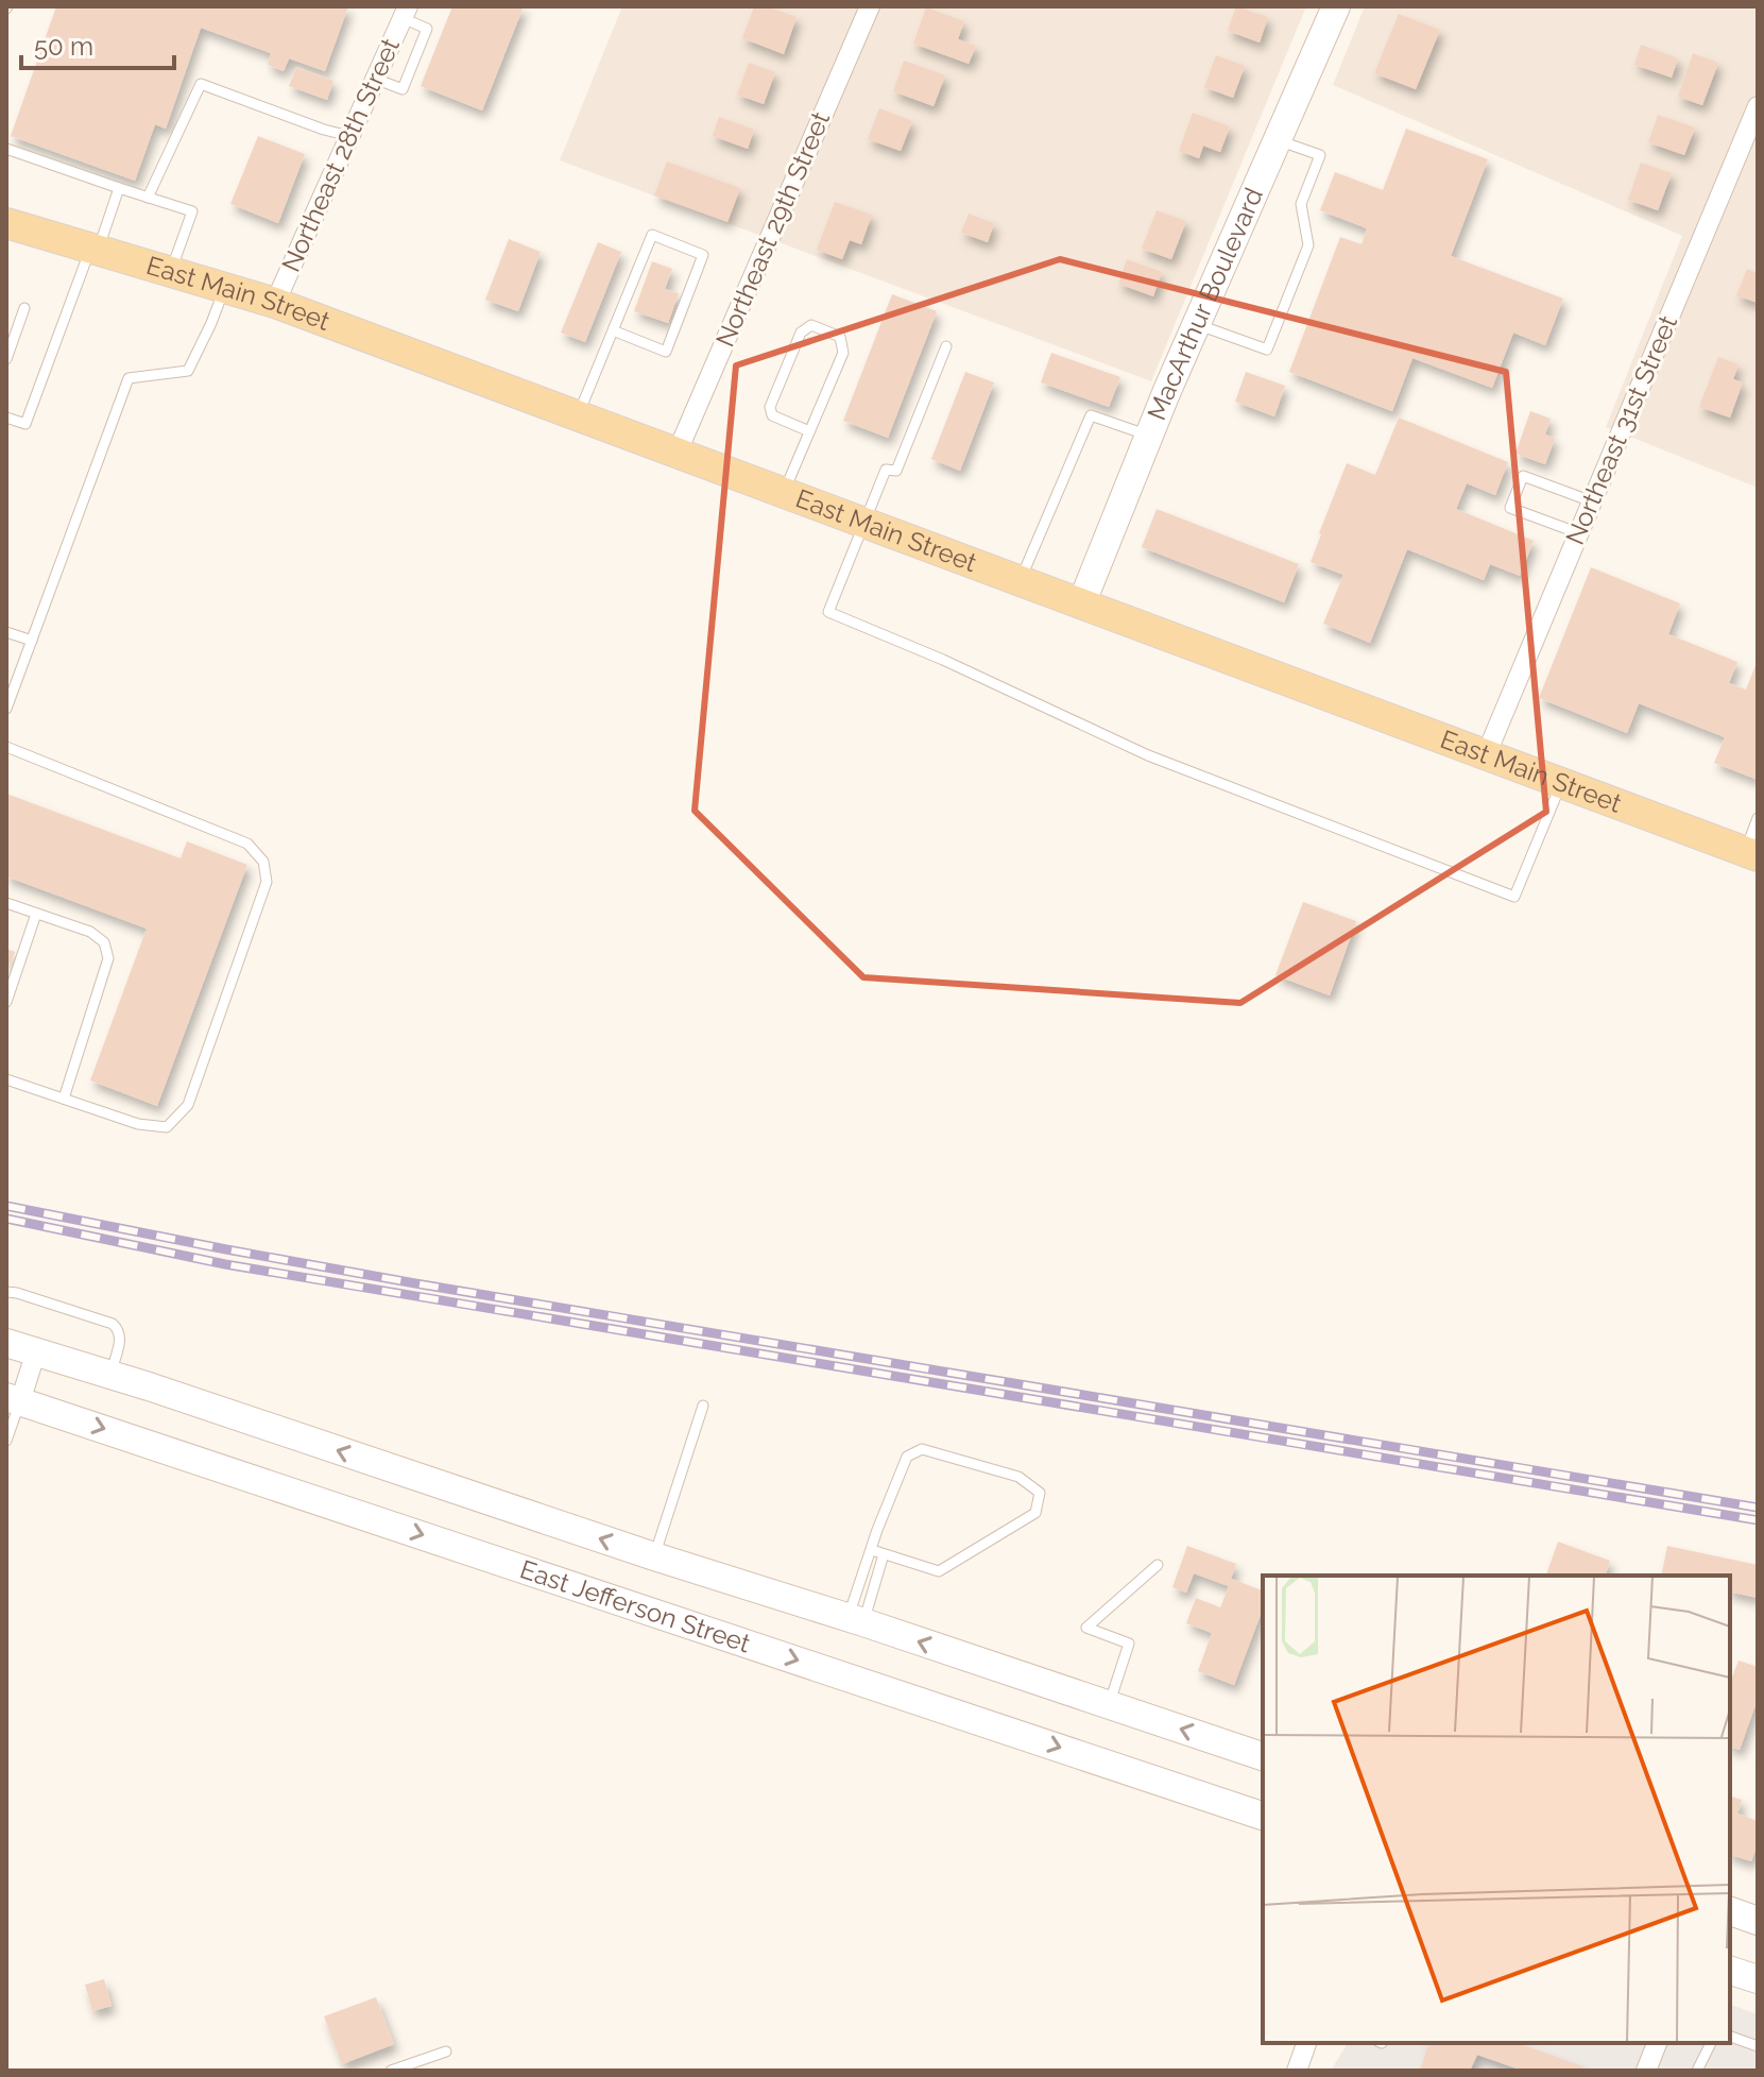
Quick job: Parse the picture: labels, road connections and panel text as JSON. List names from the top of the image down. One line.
{"streets":{"main road":["East Main Street","MacArthur Boulevard","East Jefferson Street"],"street":["Northeast 28th Street","Northeast 29th Street","Northeast 31st Street"]},"crossings":[["Northeast 28th Street","East Main Street"],["Northeast 29th Street","East Main Street"],["East Main Street","MacArthur Boulevard"],["East Main Street","Northeast 31st Street"]],"scale_bar":"50 m"}
